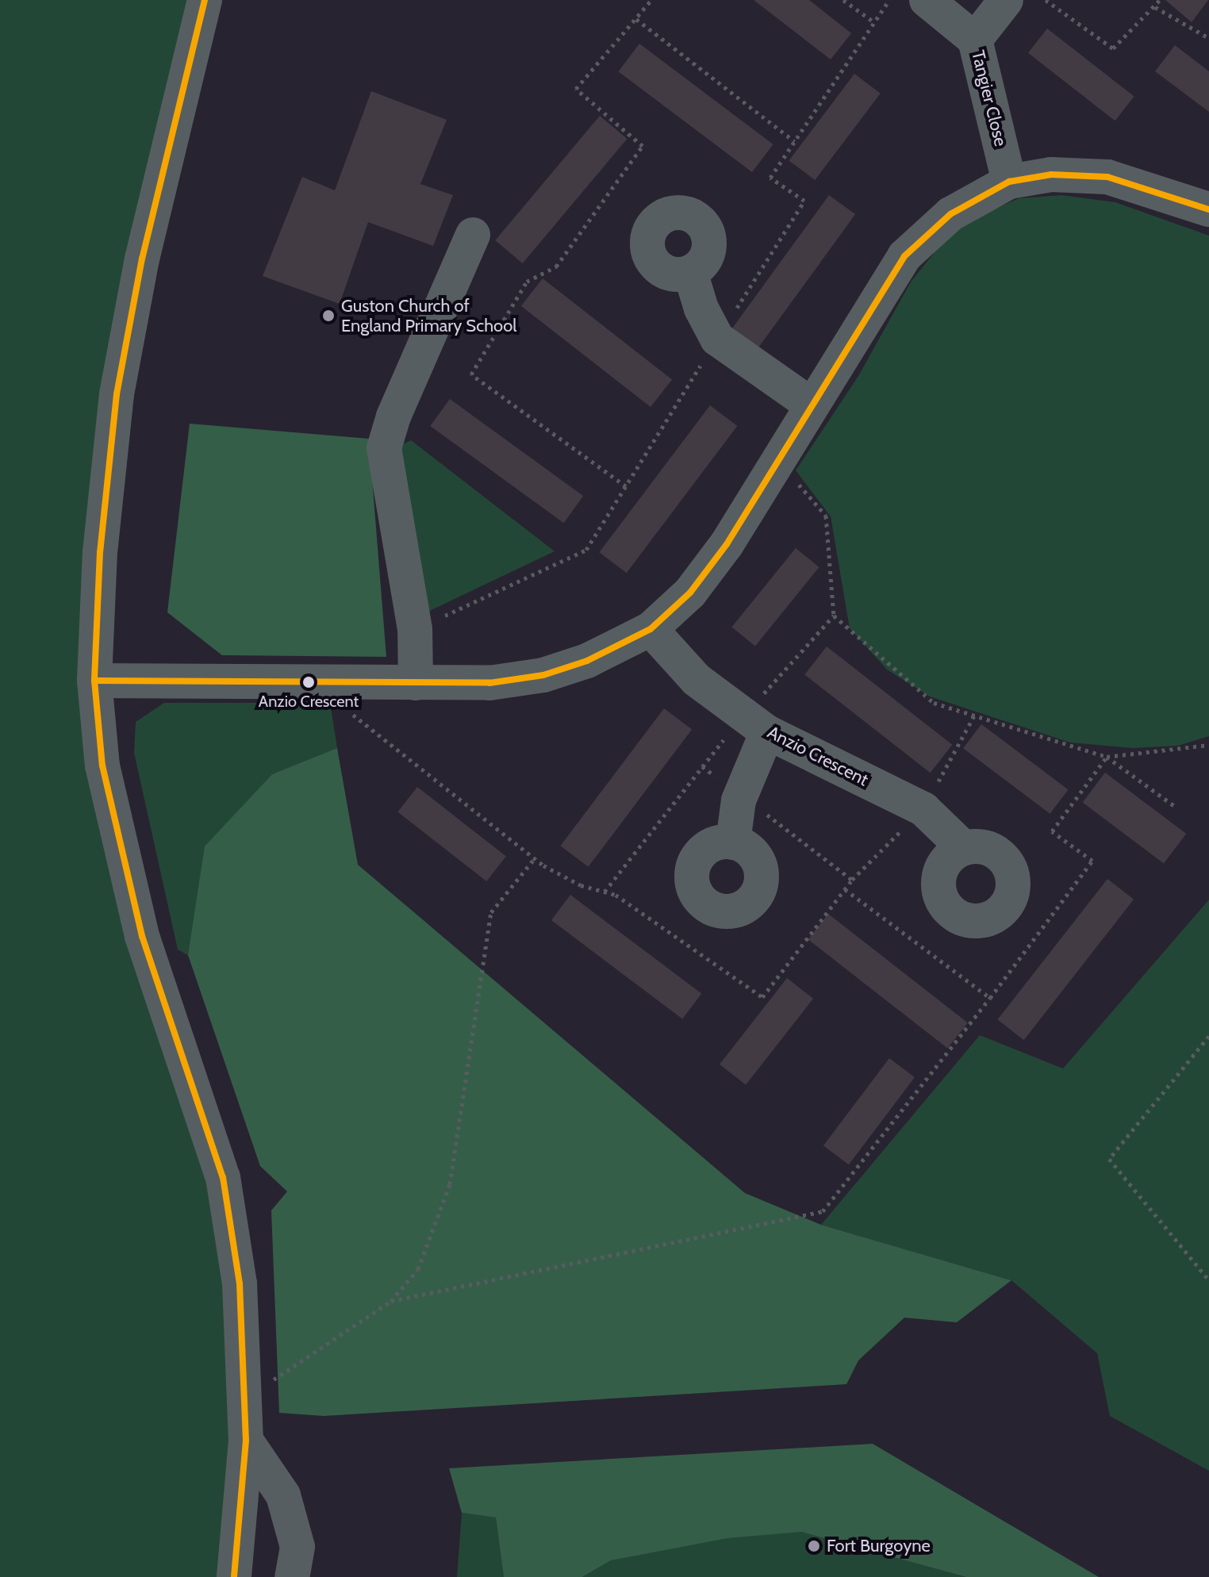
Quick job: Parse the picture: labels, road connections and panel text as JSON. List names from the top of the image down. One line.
{"streets":{"street":["Tangier Close","Anzio Crescent"]},"places":["Guston Church of England Primary School","Anzio Crescent","Fort Burgoyne"]}
